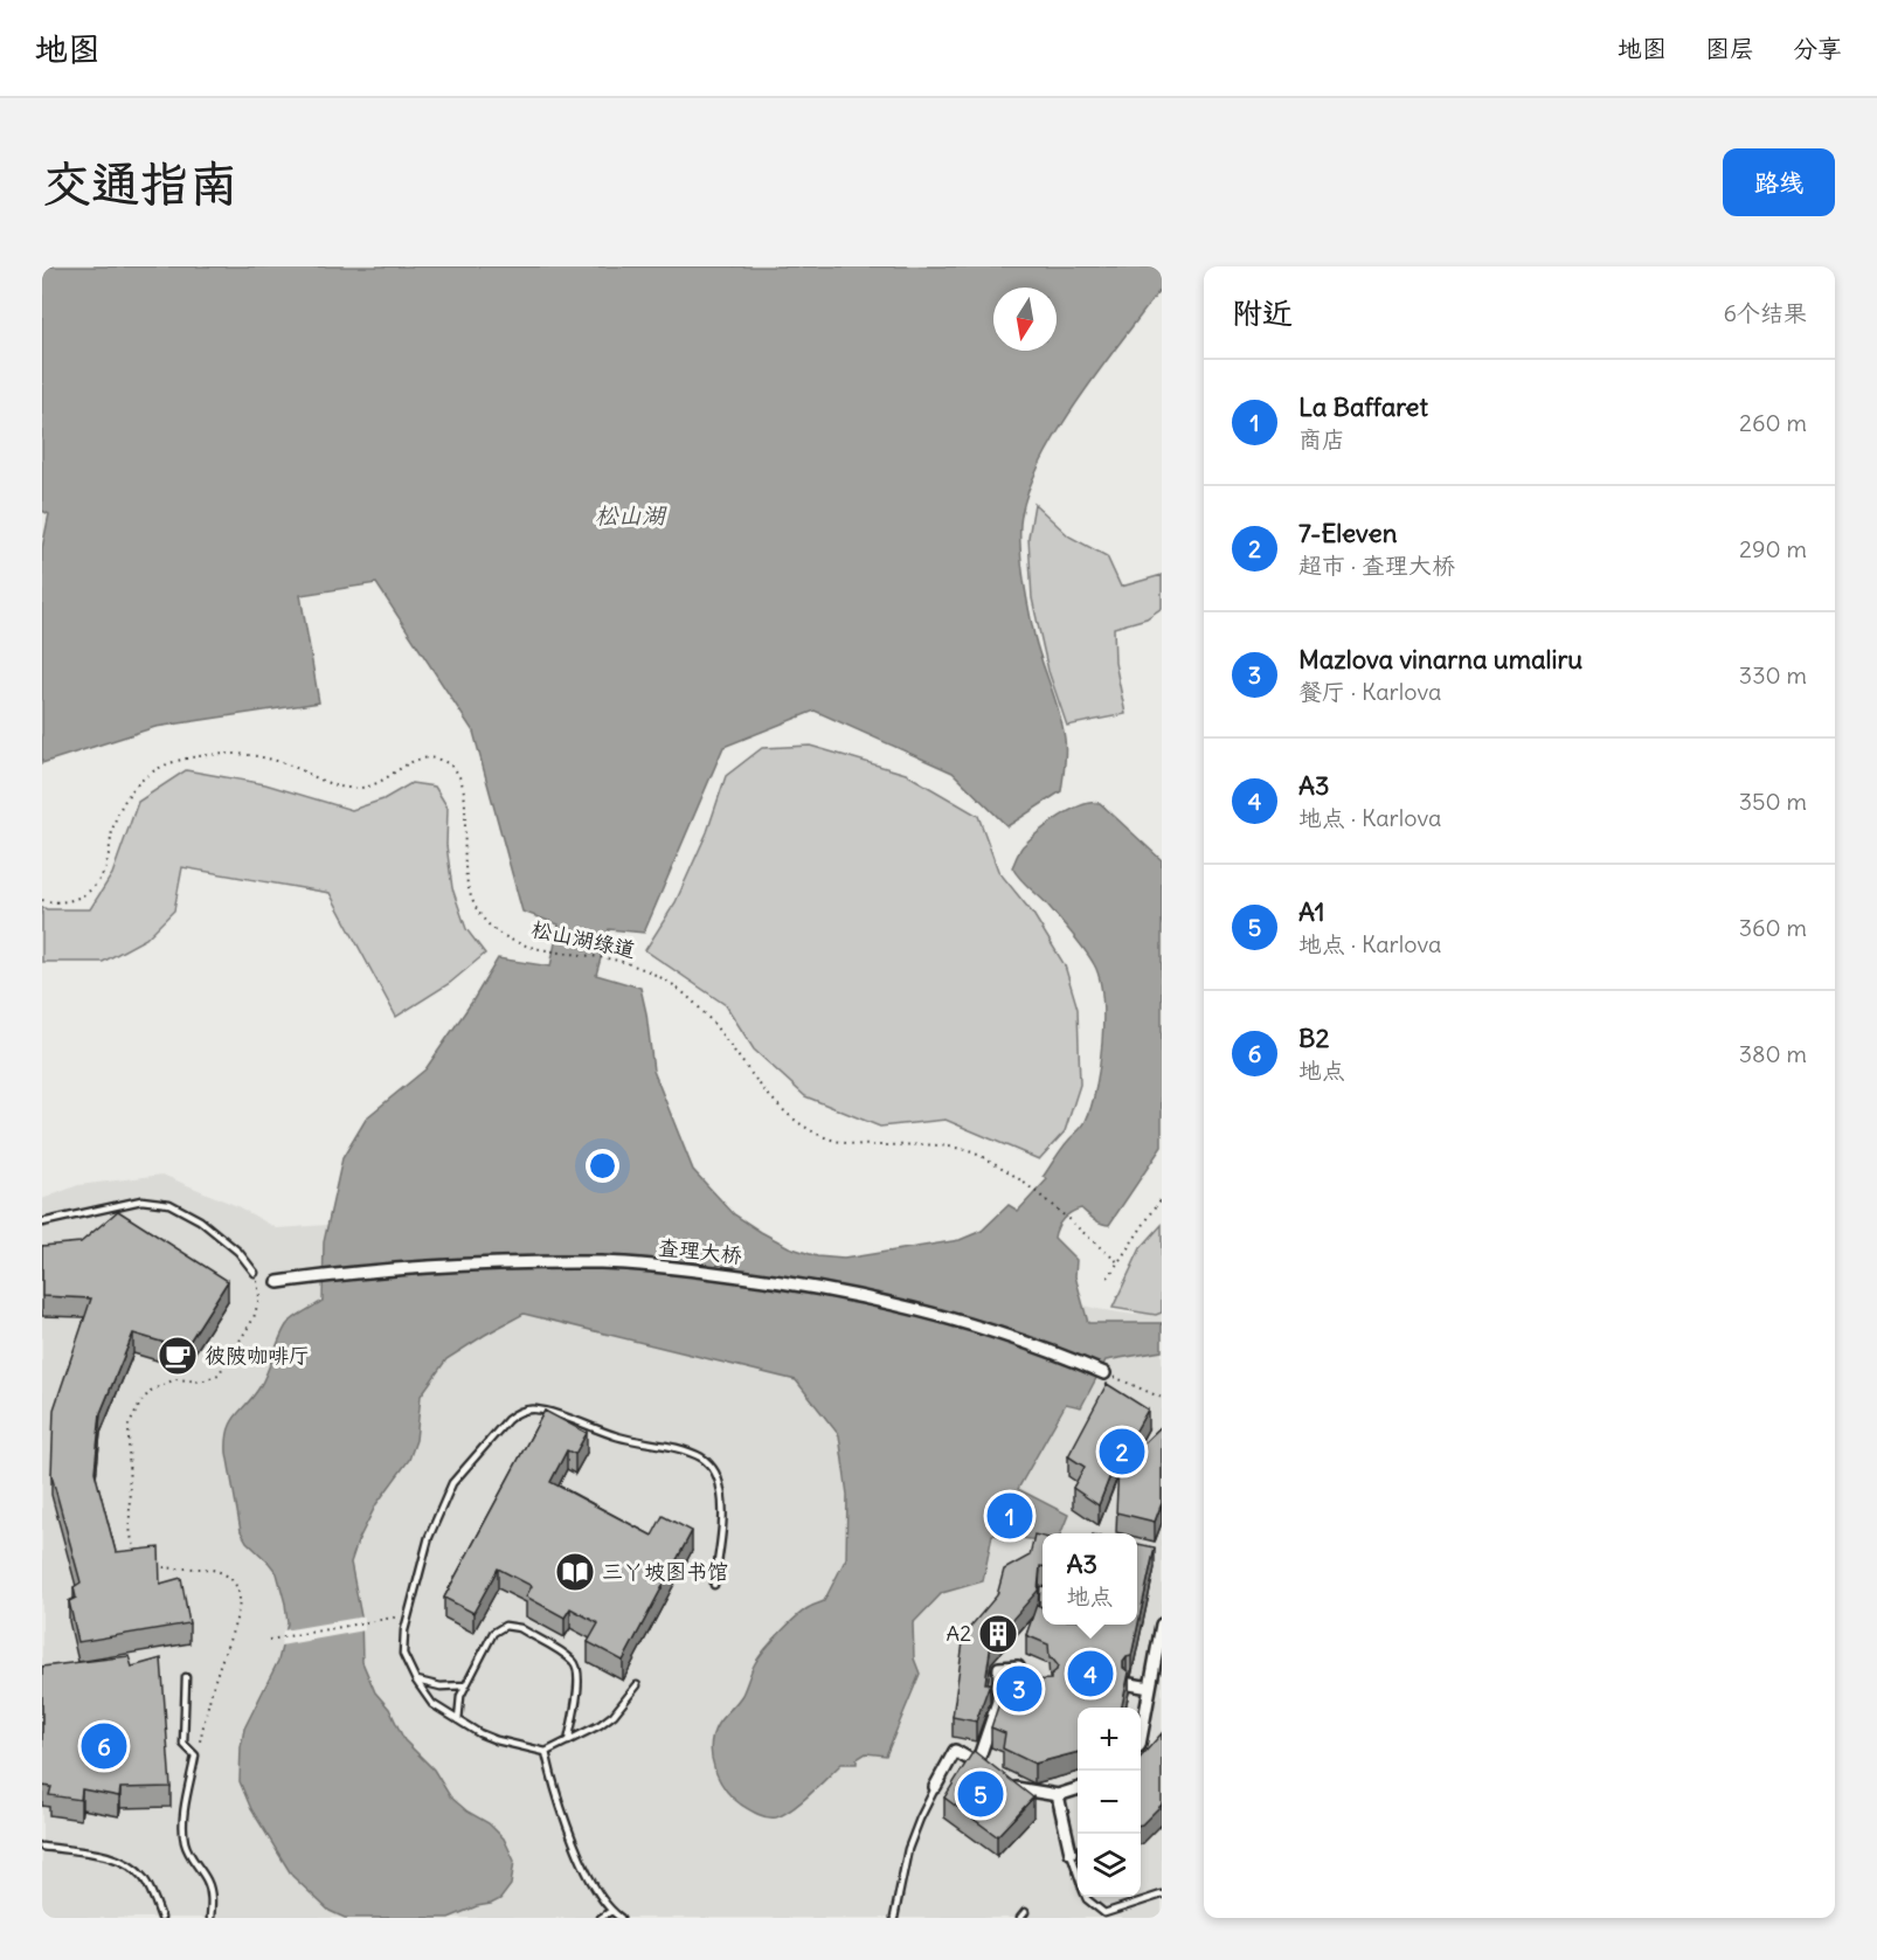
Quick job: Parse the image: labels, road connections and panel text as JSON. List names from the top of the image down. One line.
{"streets":{"street":["查理大桥"],"path":["松山湖绿道"]},"water":["松山湖"],"places":{"cafe":["彼陂咖啡厅"],"library":["三丫坡图书馆"],"building":["A2"]},"north":"bottom","page":{"header":"地图","nav":["地图","图层","分享"],"buttons":"路线","title":"交通指南","heading":["附近","6个结果"],"list":[{"mark":"1","name":"La Baffaret","note":"商店","value":"260 m"},{"mark":"2","name":"7-Eleven","note":"超市 · 查理大桥","value":"290 m"},{"mark":"3","name":"Mazlova vinarna umaliru","note":"餐厅 · Karlova","value":"330 m"},{"mark":"4","name":"A3","note":"地点 · Karlova","value":"350 m"},{"mark":"5","name":"A1","note":"地点 · Karlova","value":"360 m"},{"mark":"6","name":"B2","note":"地点","value":"380 m"}],"pins":["2","1","4","3","6","5"],"popup":["A3","地点"],"map_buttons":["+","−"]}}
